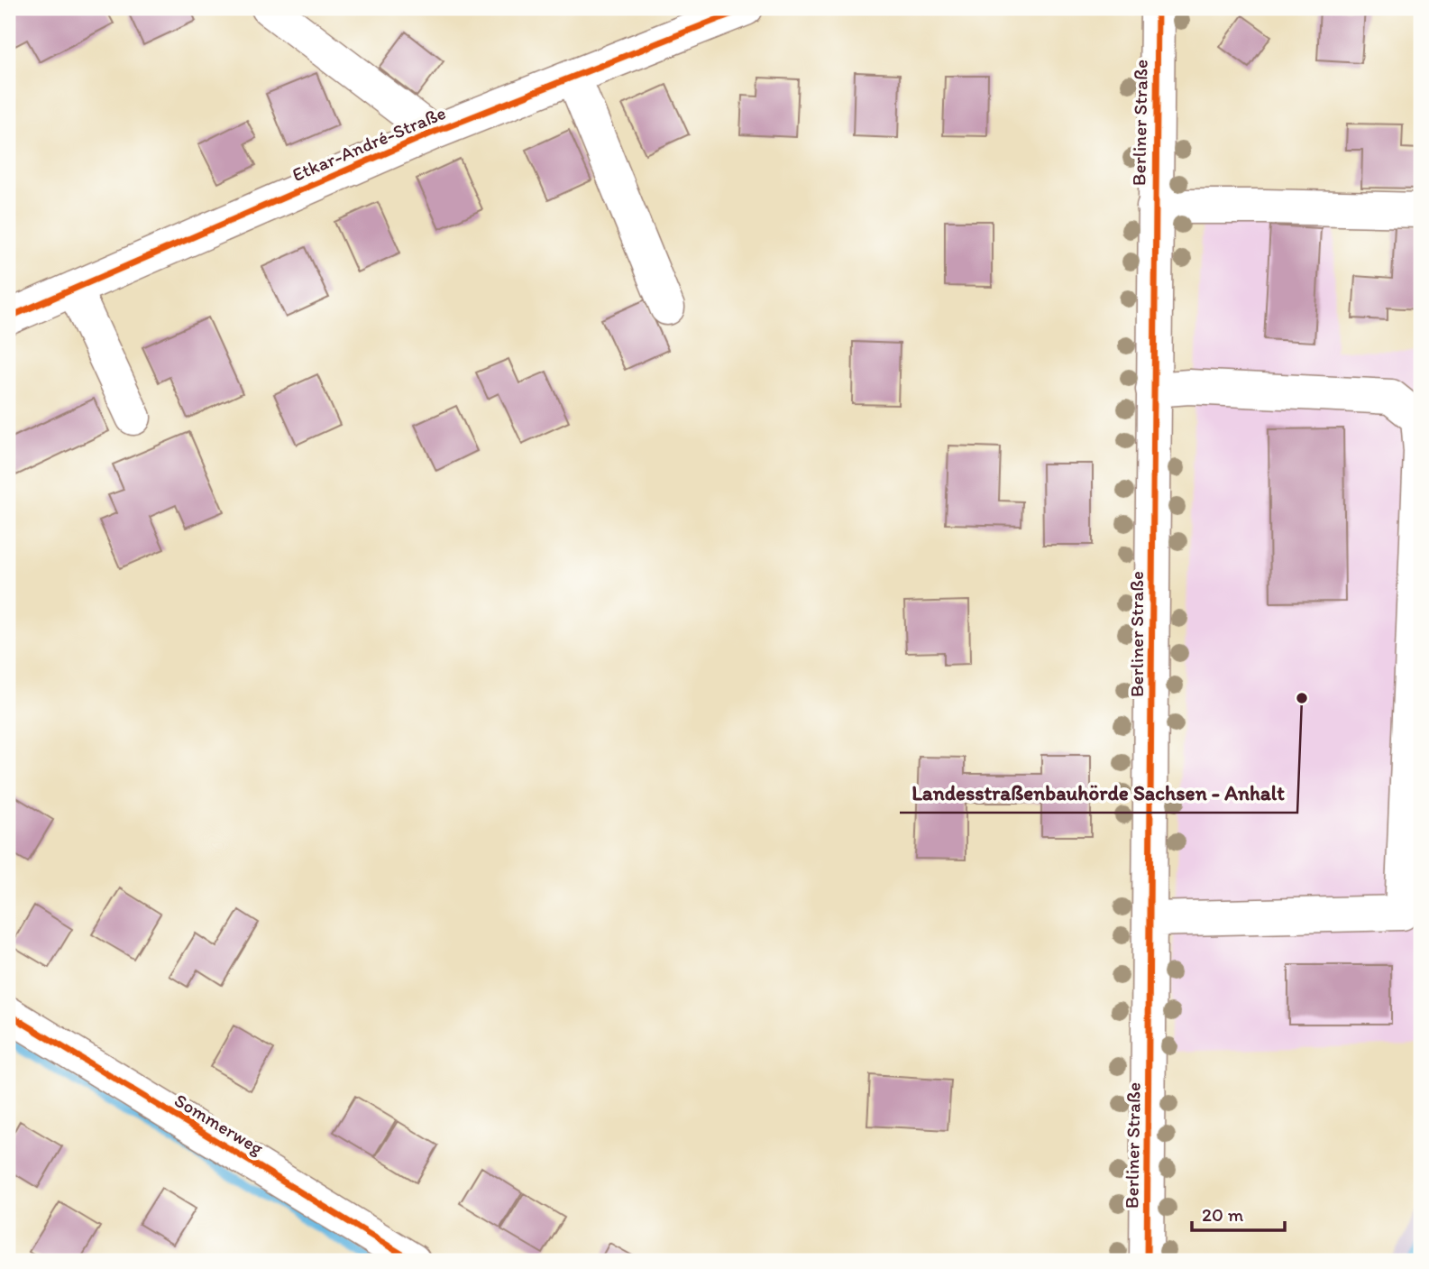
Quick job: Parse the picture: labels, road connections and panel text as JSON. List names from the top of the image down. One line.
{"streets":{"street":["Berliner Straße","Etkar-André-Straße","Sommerweg"]},"places":["Landesstraßenbauhörde Sachsen - Anhalt"],"scale_bar":"20 m"}
